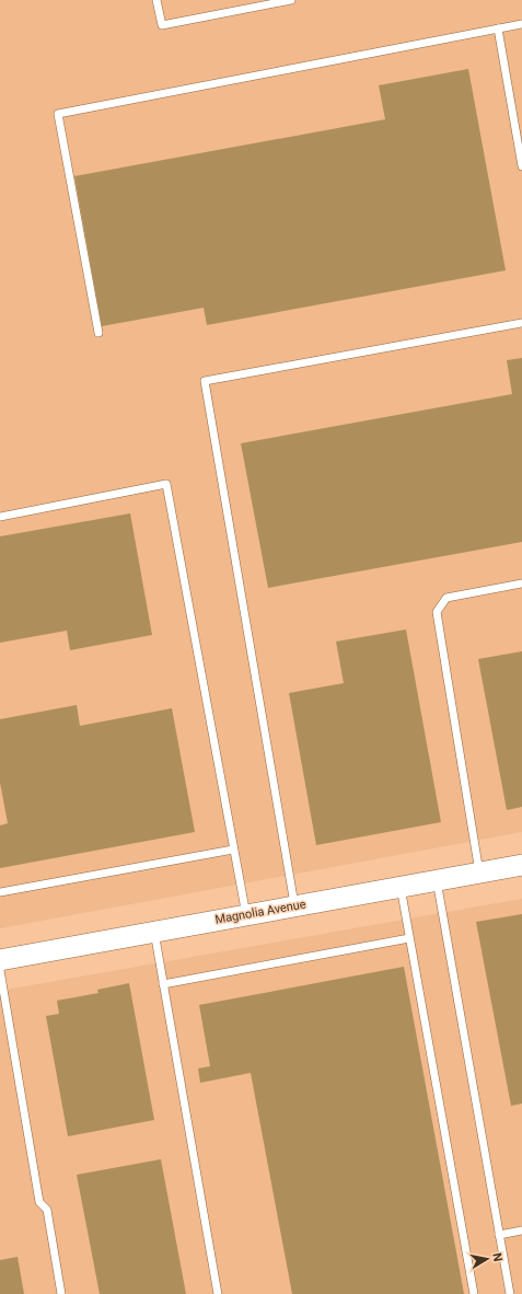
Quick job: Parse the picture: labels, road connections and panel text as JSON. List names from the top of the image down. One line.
{"streets":{"street":["Magnolia Avenue"]},"north":"right"}
